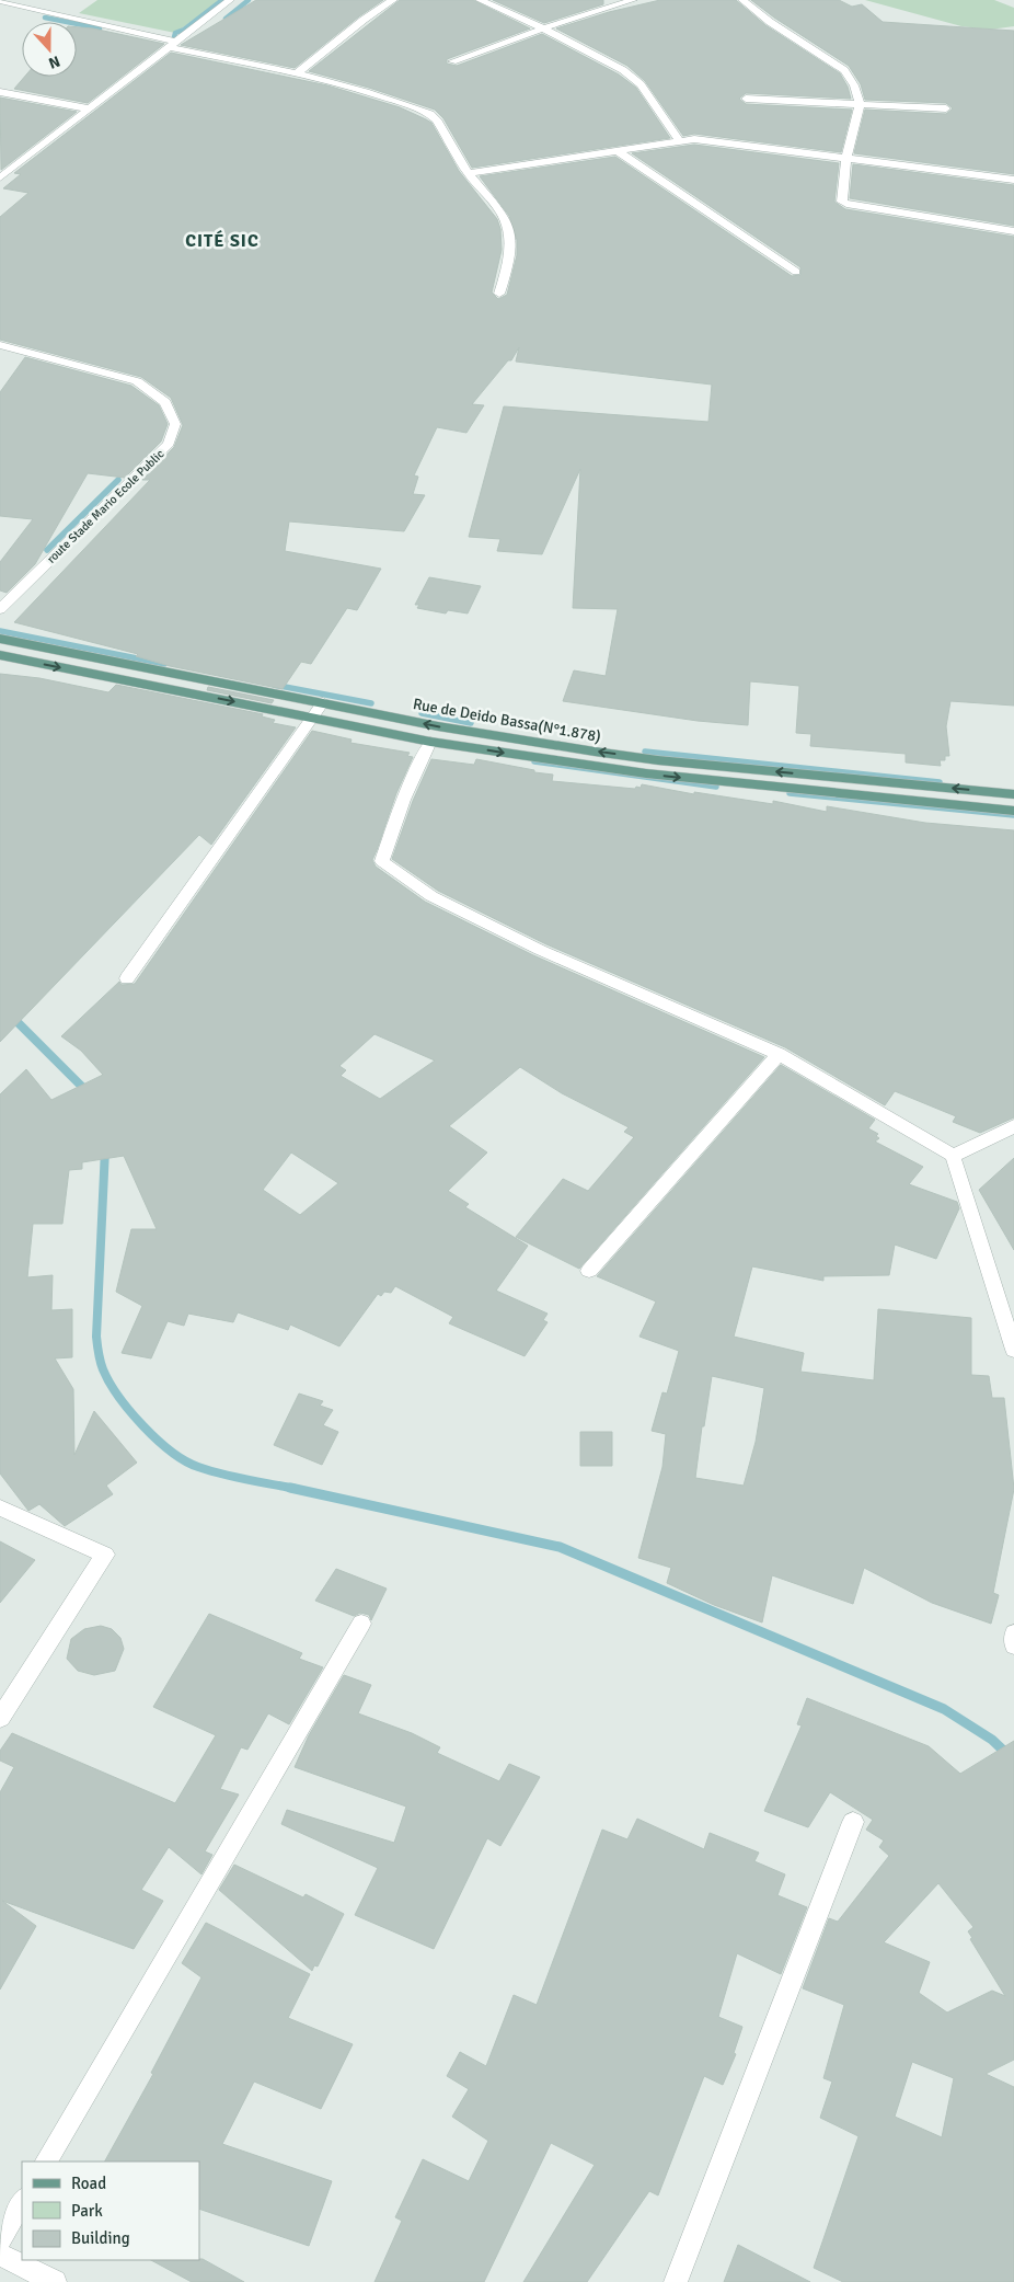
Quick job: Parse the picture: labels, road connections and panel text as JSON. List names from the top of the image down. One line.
{"streets":{"main road":["Rue de Deido Bassa(N°1.878)"],"street":["route Stade Mario Ecole Public"]},"districts":["CITÉ SIC"],"legend":["Road","Park","Building"],"north":"bottom"}
